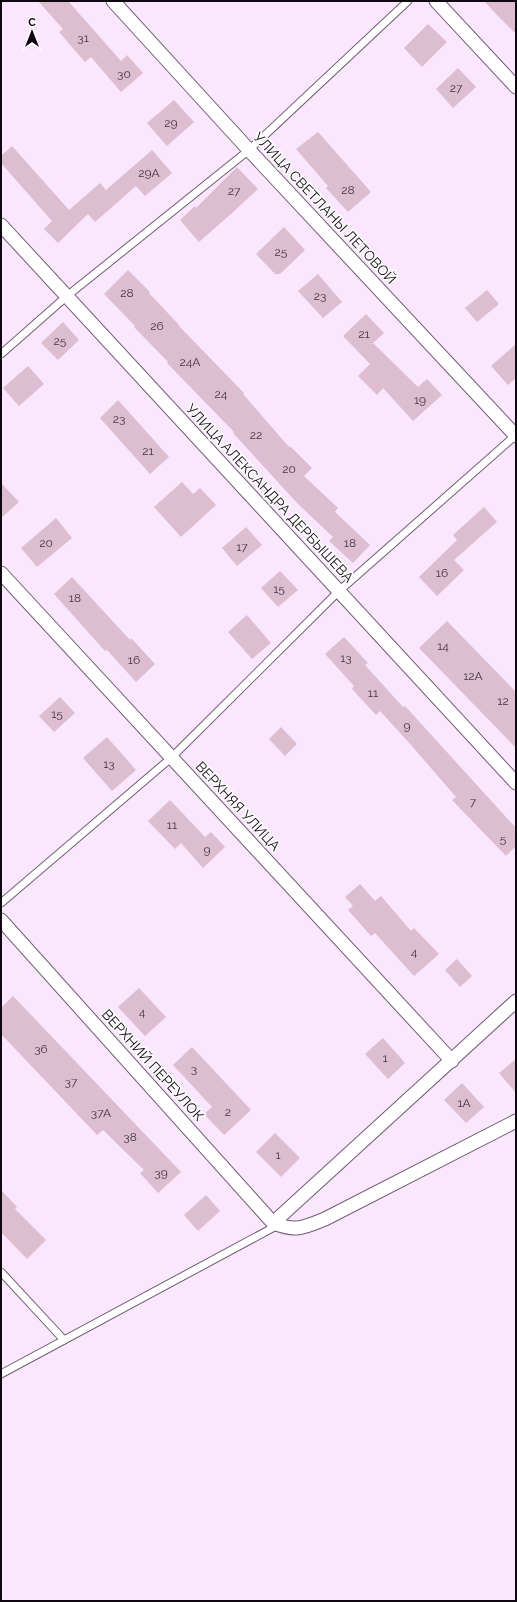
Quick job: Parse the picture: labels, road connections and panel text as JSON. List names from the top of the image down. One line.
{"streets":{"street":["УЛИЦА СВЕТЛАНЫ ЛЕТОВОЙ","УЛИЦА АЛЕКСАНДРА ДЕРБЫШЕВА","ВЕРХНЯЯ УЛИЦА","ВЕРХНИЙ ПЕРЕУЛОК"]},"house_numbers":["31","30","27","29","29А","28","27","25","28","23","26","21","25","24А","24","19","23","22","21","20","20","18","17","16","15","18","14","13","16","12А","11","12","15","9","13","7","11","5","9","4","4","36","1","3","37","1А","2","37А","38","1","39"],"north":"top"}
